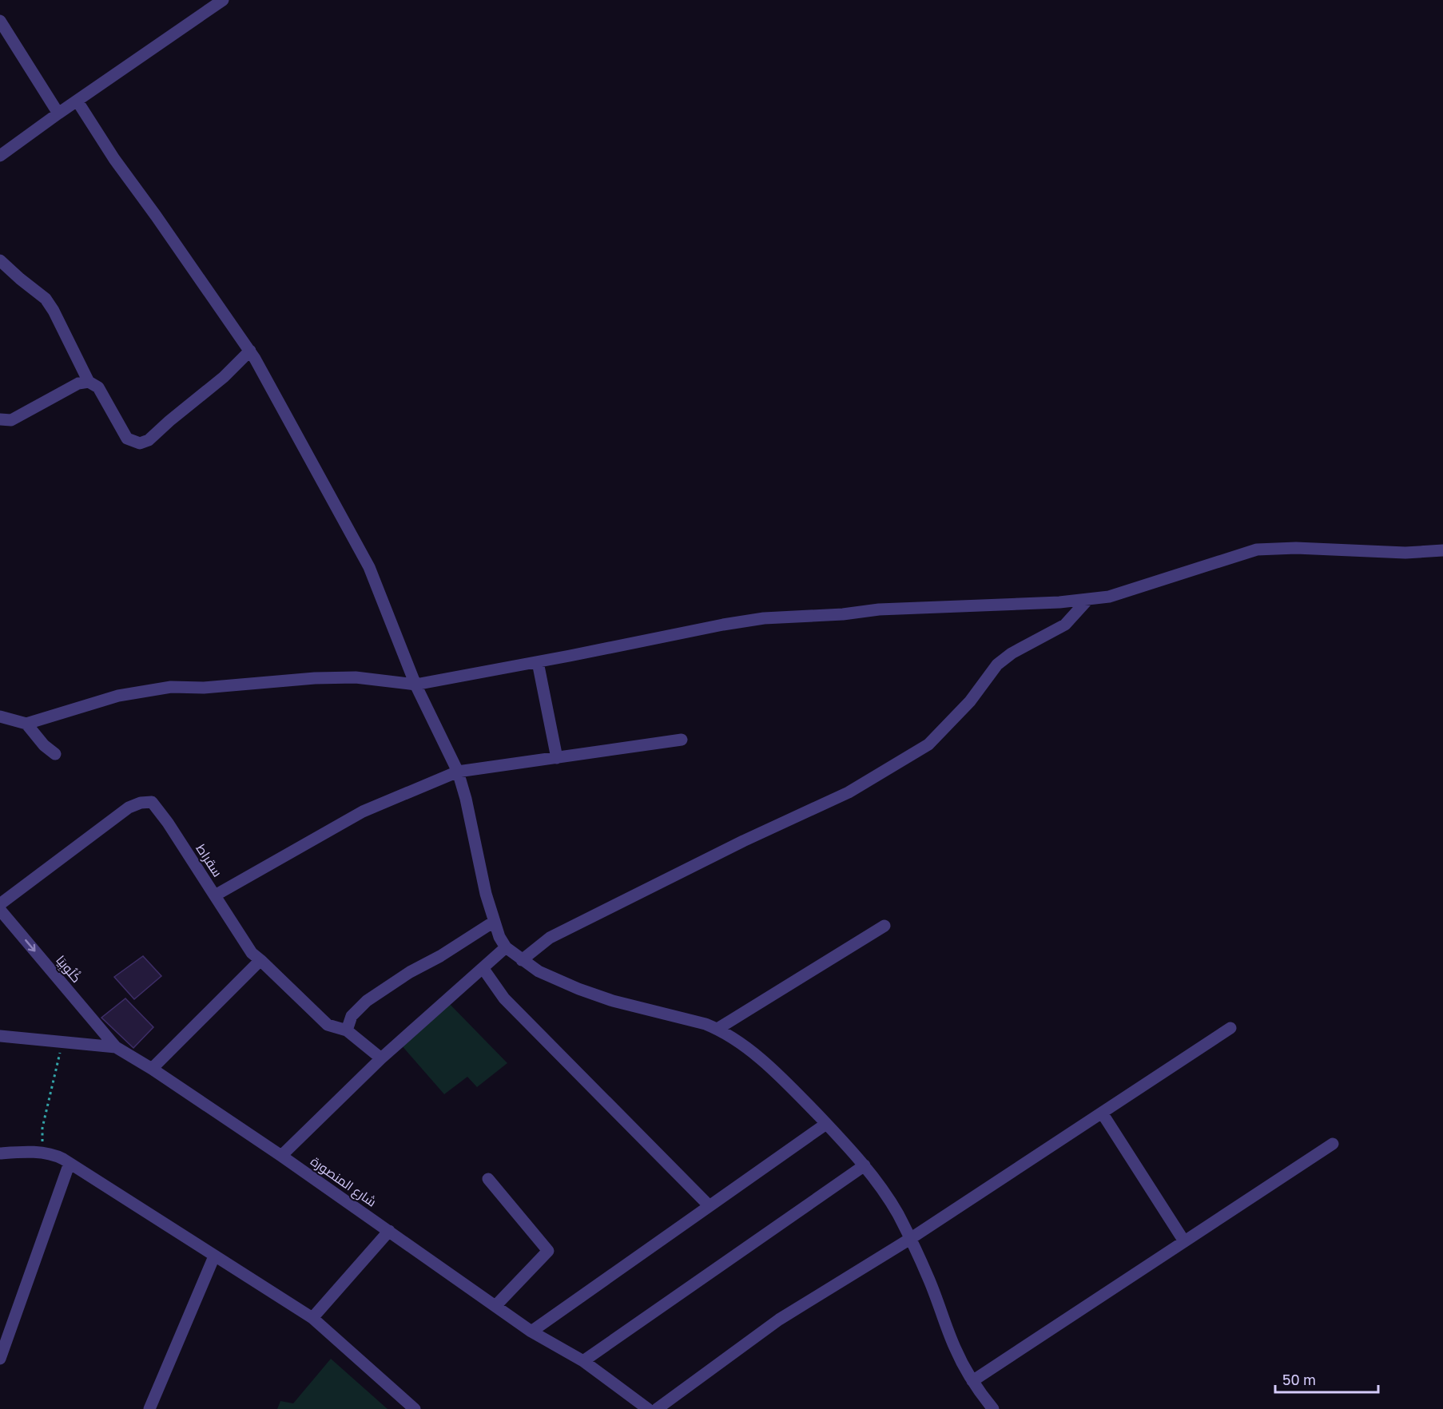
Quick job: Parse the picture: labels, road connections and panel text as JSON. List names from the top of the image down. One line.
{"streets":{"street":["سقراط","كْلُوبِيَا","شارع المنصورة"]},"crossings":[["كْلُوبِيَا","شارع المنصورة"]],"one_way":["كْلُوبِيَا"],"scale_bar":"50 m"}
